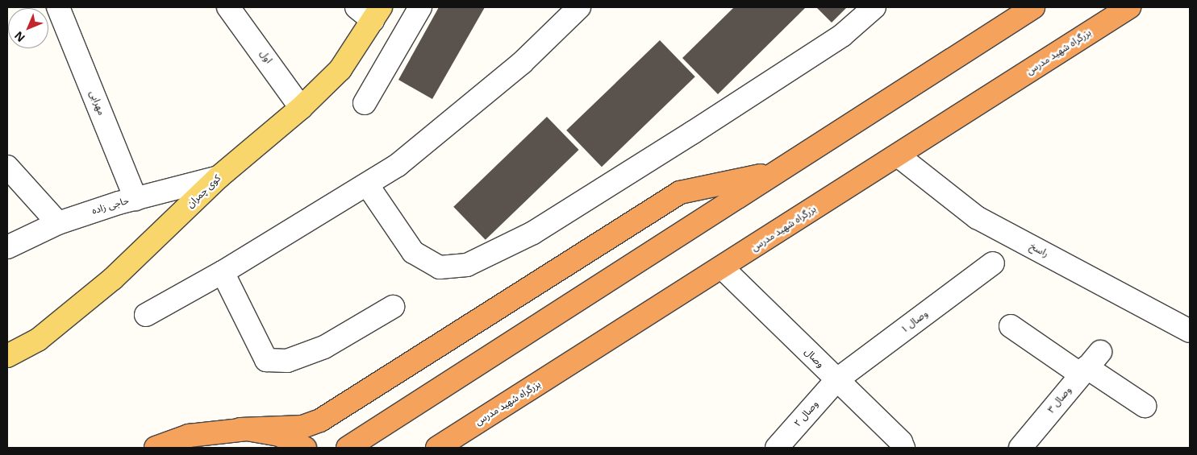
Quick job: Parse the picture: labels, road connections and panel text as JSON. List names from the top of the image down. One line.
{"streets":{"highway":["بزرگراه شهید مدرس"],"main road":["کوی چمران"],"street":["اول","مهرابی","حاجی زاده","راسخ","وصال ۱","وصال","وصال ۳","وصال ۲"]},"crossings":[["بزرگراه شهید مدرس","راسخ"],["بزرگراه شهید مدرس","وصال"],["اول","کوی چمران"],["مهرابی","حاجی زاده"],["کوی چمران","حاجی زاده"],["وصال ۱","وصال"],["وصال ۱","وصال ۲"],["وصال","وصال ۲"]],"north":"bottom left"}
